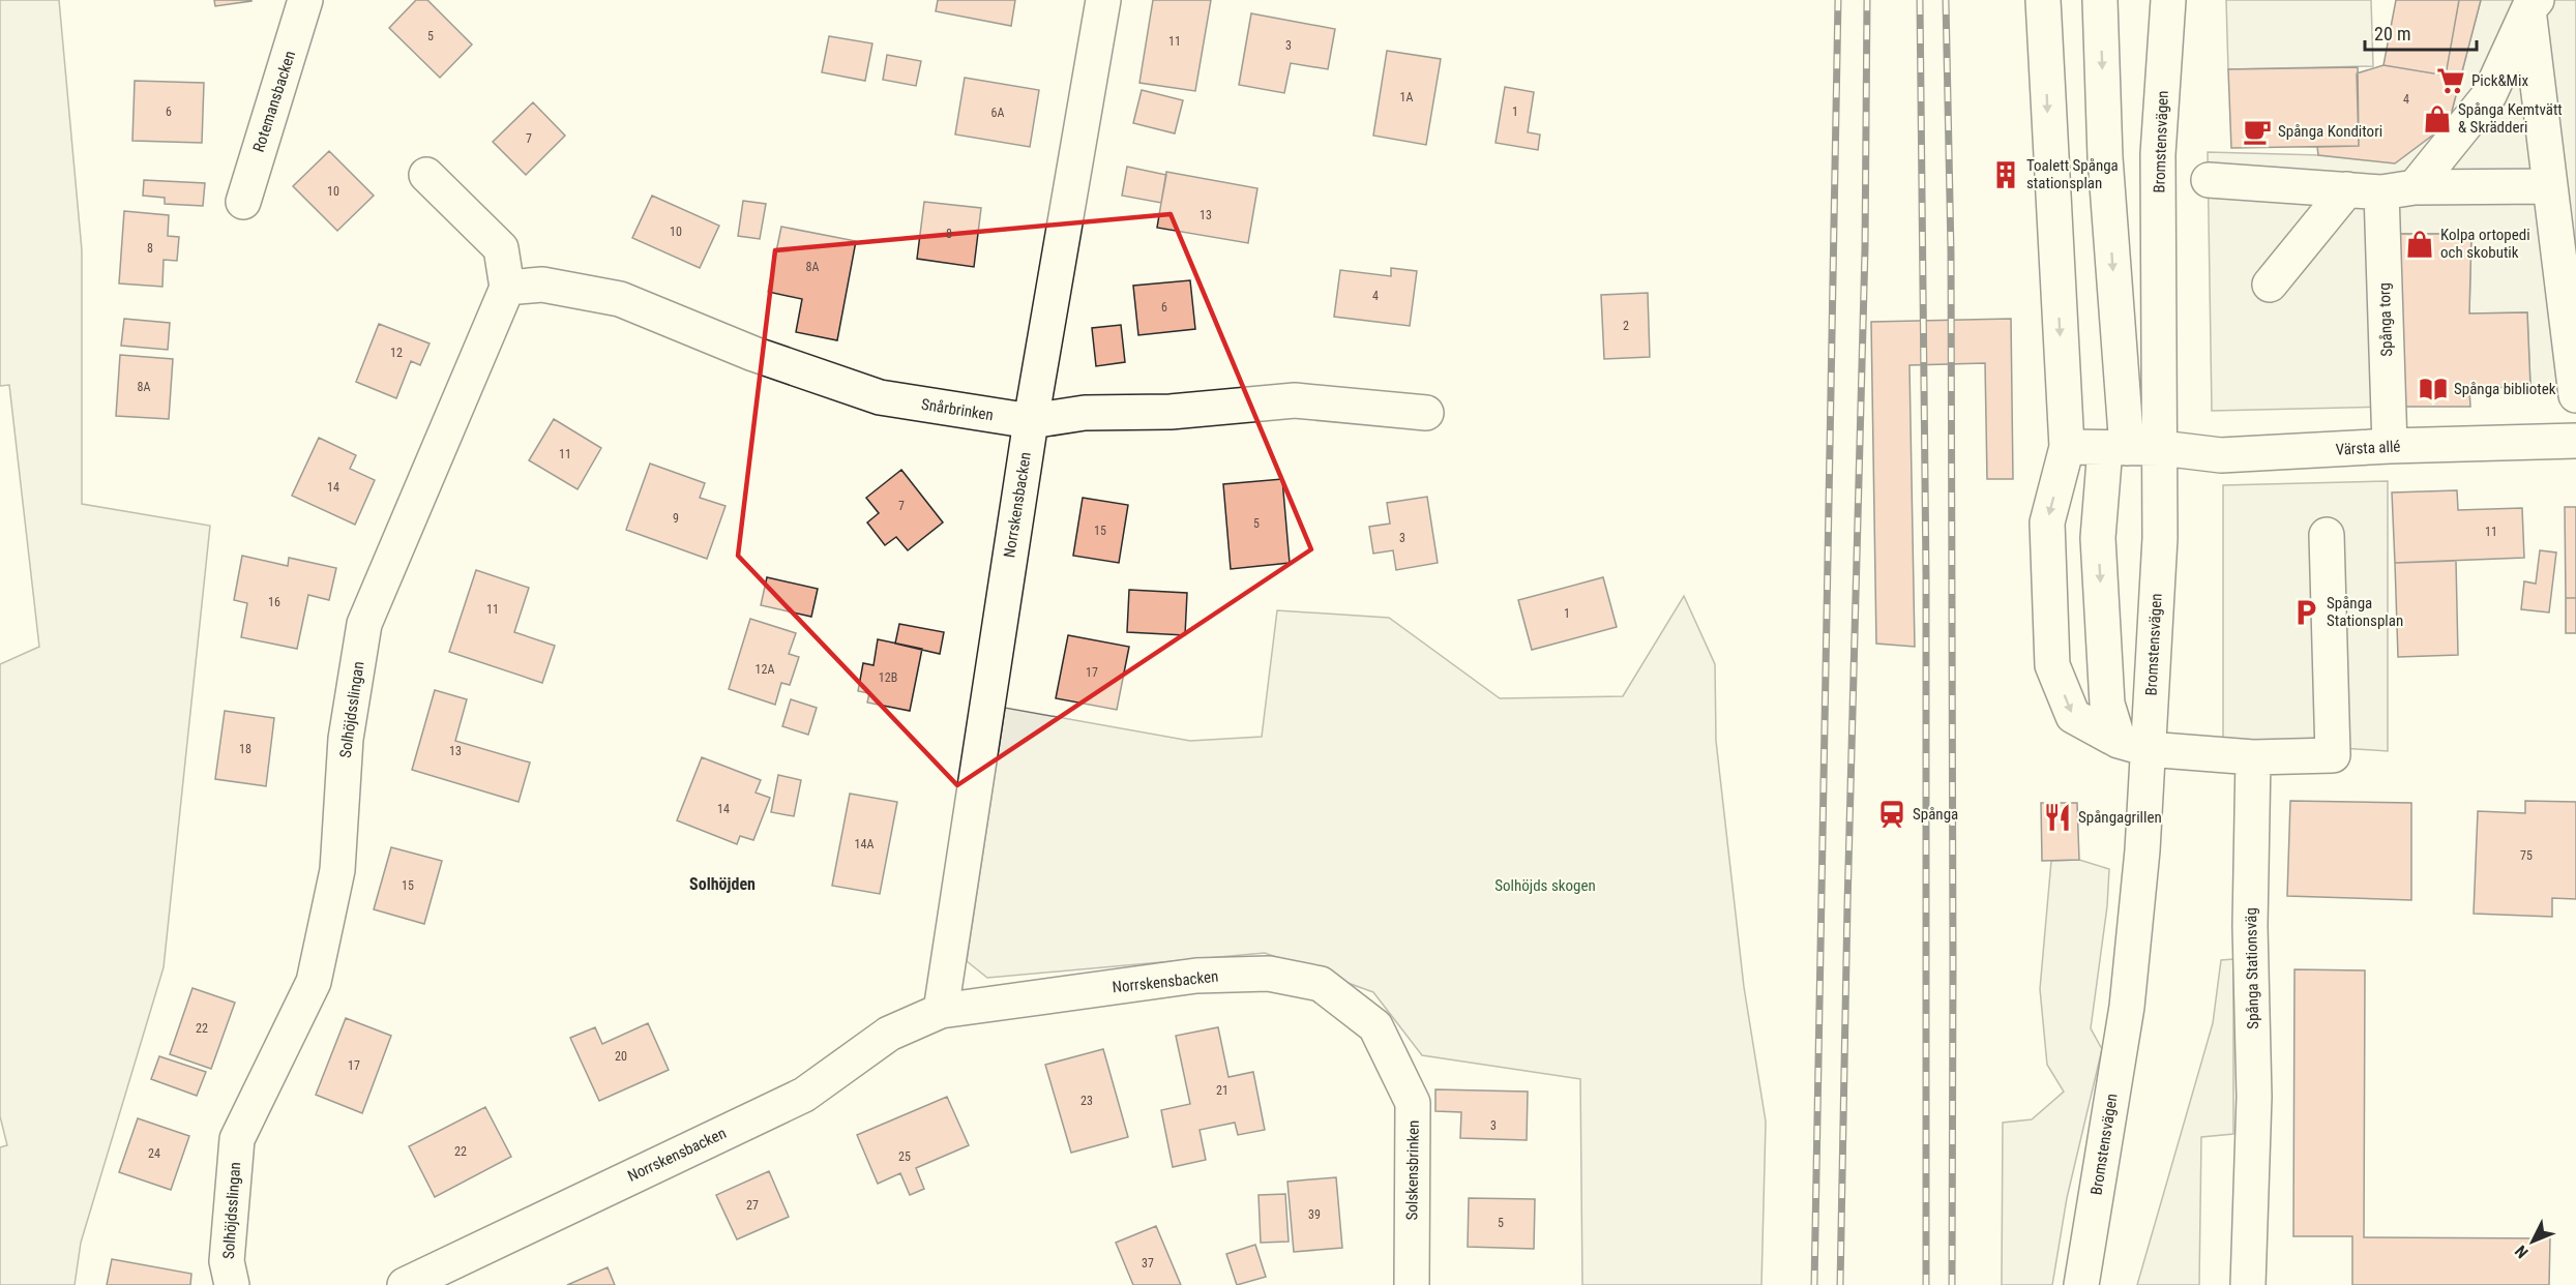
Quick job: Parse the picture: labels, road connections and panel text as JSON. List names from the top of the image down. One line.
{"streets":{"street":["Rotemansbacken","Bromstensvägen","Spånga torg","Snårbrinken","Värsta allé","Norrskensbacken","Solhöjdsslingan","Spånga Stationsväg","Solskensbrinken"]},"crossings":[["Bromstensvägen","Värsta allé"],["Spånga torg","Värsta allé"],["Snårbrinken","Norrskensbacken"],["Snårbrinken","Solhöjdsslingan"],["Norrskensbacken","Solskensbrinken"]],"districts":["Solhöjden"],"parks":["Solhöjds skogen"],"places":{"supermarket":["Pick&Mix"],"shop":["Spånga Kemtvätt & Skrädderi","Kolpa ortopedi och skobutik"],"cafe":["Spånga Konditori"],"building":["Toalett Spånga stationsplan"],"library":["Spånga bibliotek"],"parking":["Spånga Stationsplan"],"station":["Spånga"],"restaurant":["Spångagrillen"]},"house_numbers":["5","11","3","1A","4","6","1","6A","7","10","13","10","8","8","8A","4","6","2","12","8A","11","14","7","9","5","15","11","3","16","11","1","12A","17","12B","18","13","14","14A","75","15","22","20","17","21","23","3","22","24","25","27","39","5","37"],"scale_bar":"20 m","north":"bottom left"}
